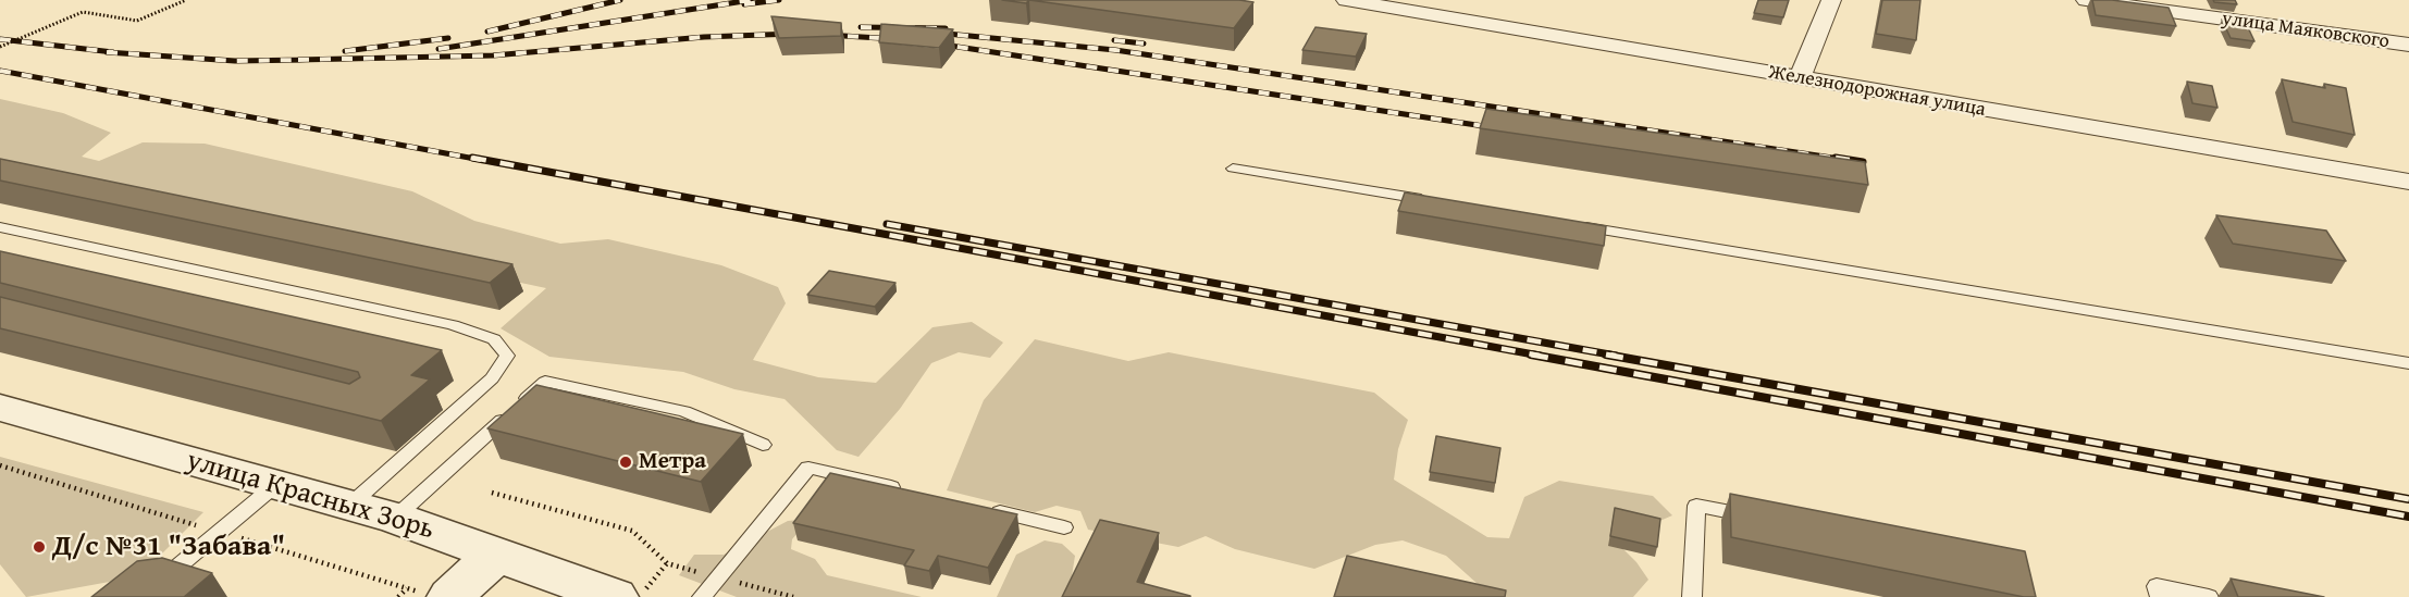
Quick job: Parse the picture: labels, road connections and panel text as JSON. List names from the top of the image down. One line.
{"streets":{"street":["улица Маяковского","Железнодорожная улица","улица Красных Зорь"]},"places":["Метра","Д/с №31 \"Забава\""]}
